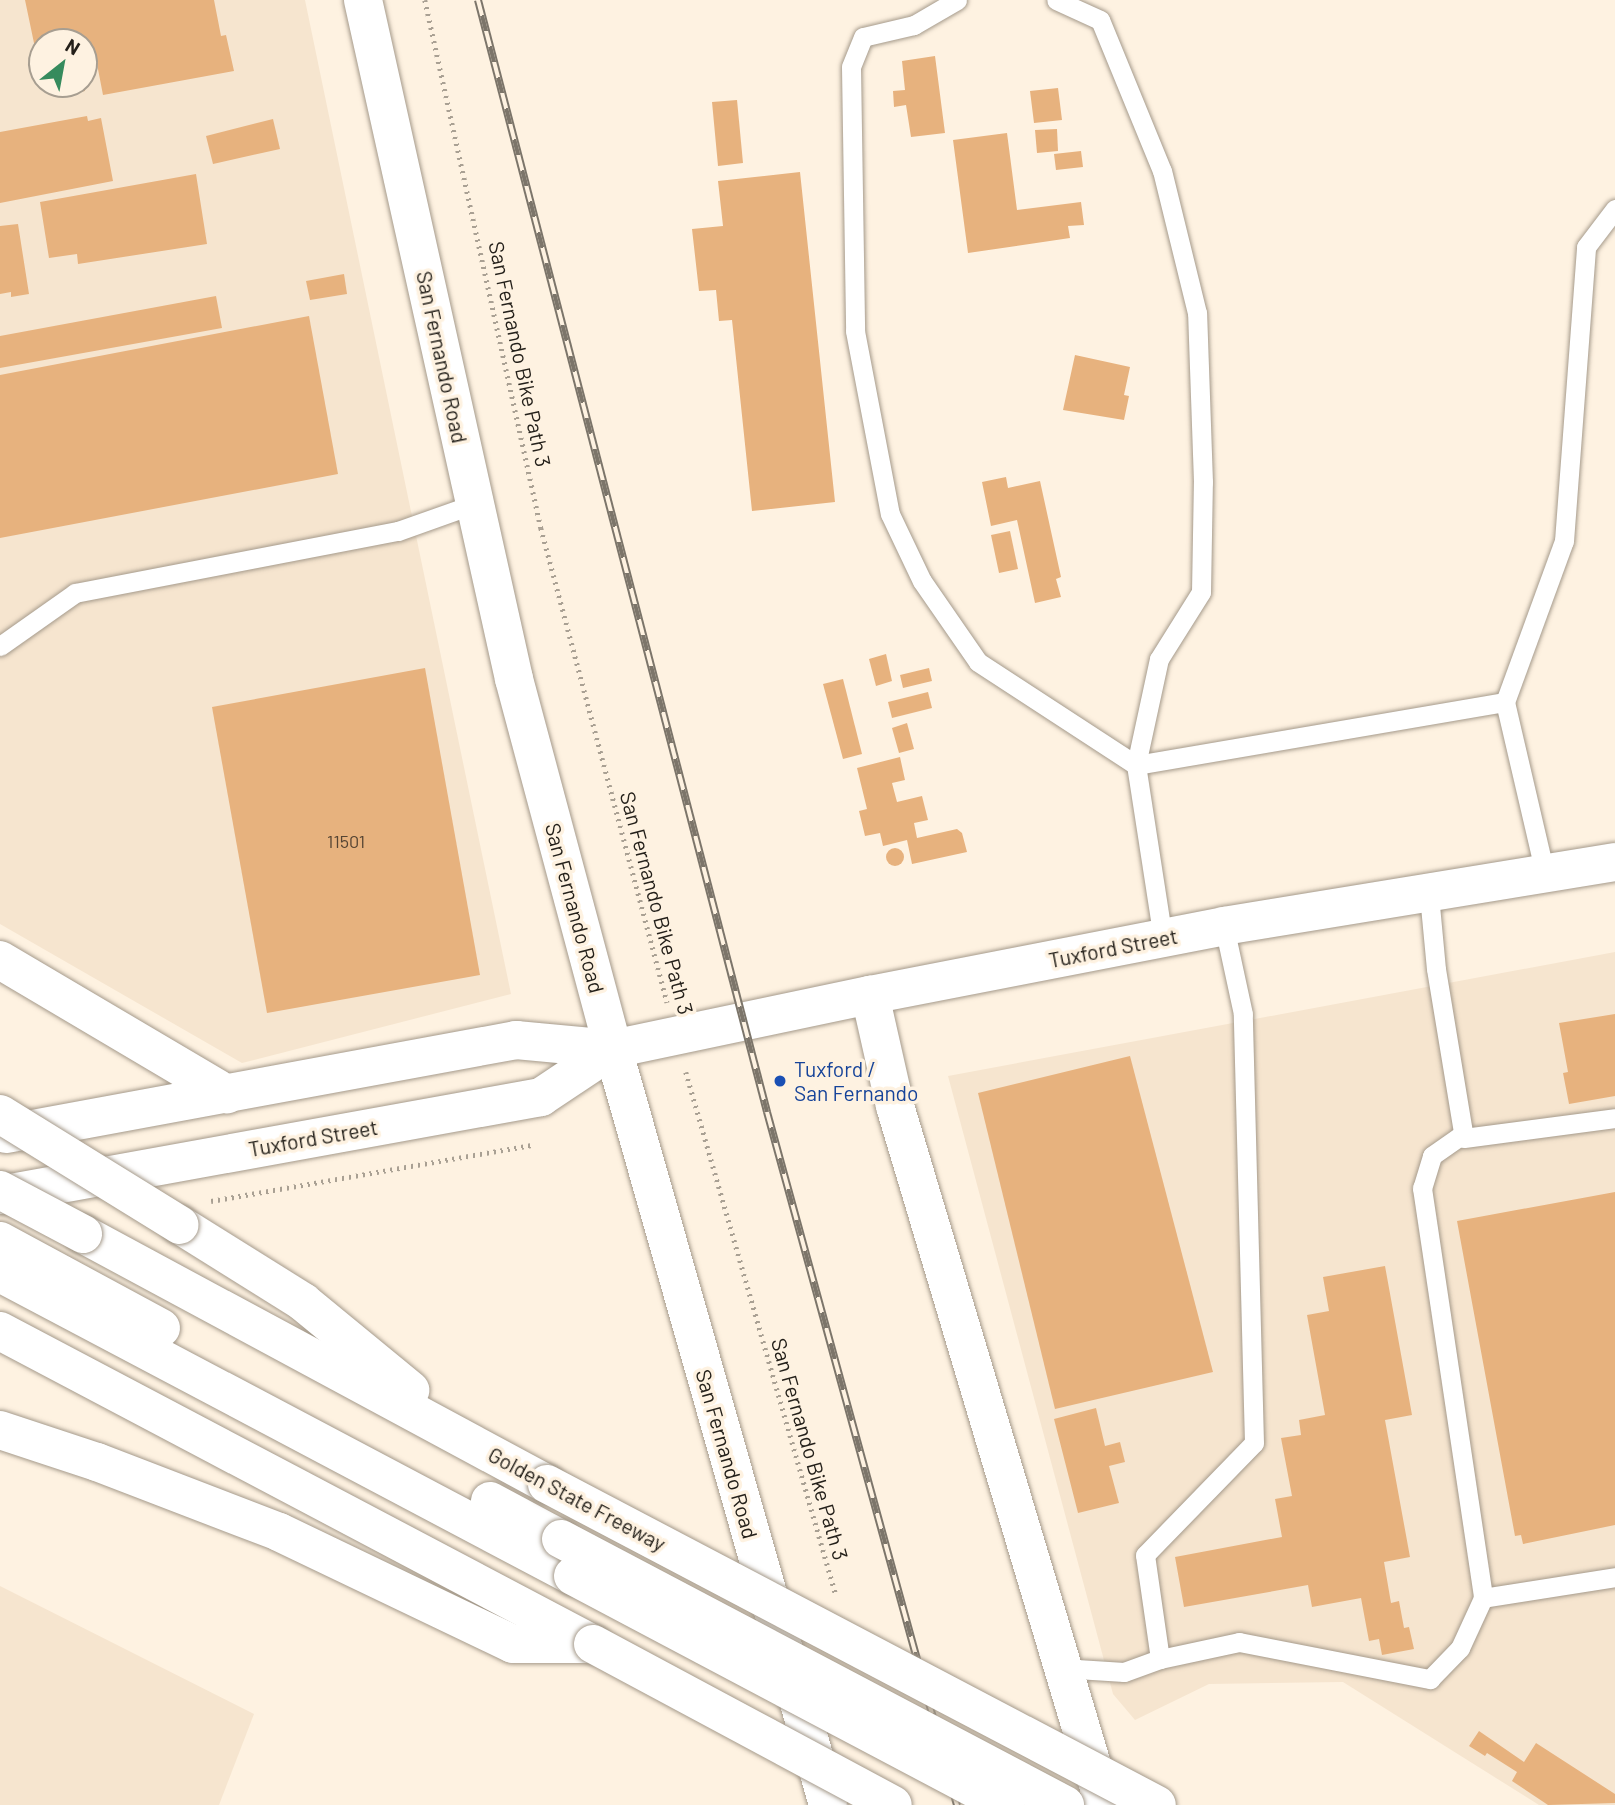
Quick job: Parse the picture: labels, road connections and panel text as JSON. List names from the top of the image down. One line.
{"streets":{"main road":["San Fernando Road","Tuxford Street","Golden State Freeway"],"path":["San Fernando Bike Path 3"]},"crossings":[["San Fernando Bike Path 3","Tuxford Street"],["San Fernando Road","Tuxford Street"],["Tuxford Street","Golden State Freeway"]],"places":["Tuxford / San Fernando"],"house_numbers":["11501"],"north":"top right"}
